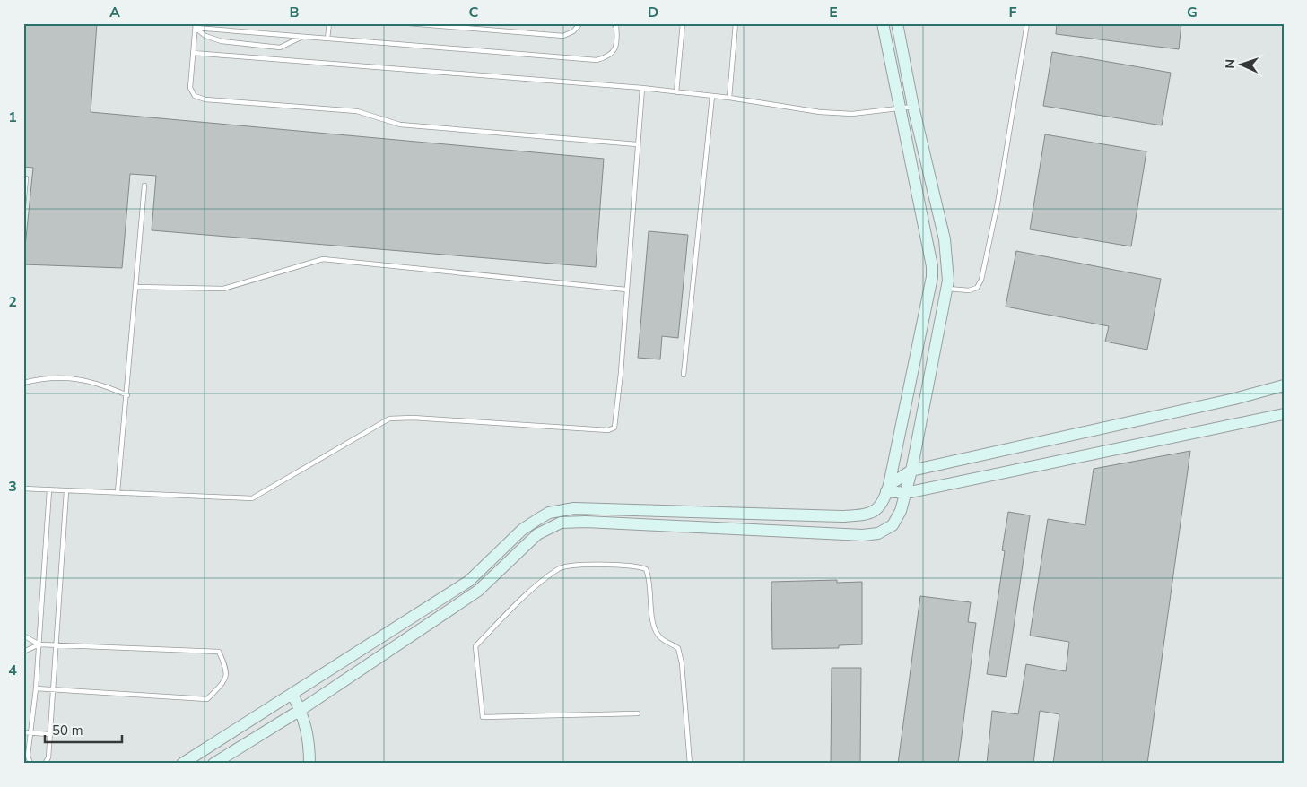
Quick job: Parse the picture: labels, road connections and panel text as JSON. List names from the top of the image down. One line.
{"scale_bar":"50 m","north":"left","grid":{"columns":["A","B","C","D","E","F","G"],"rows":["1","2","3","4"]}}
